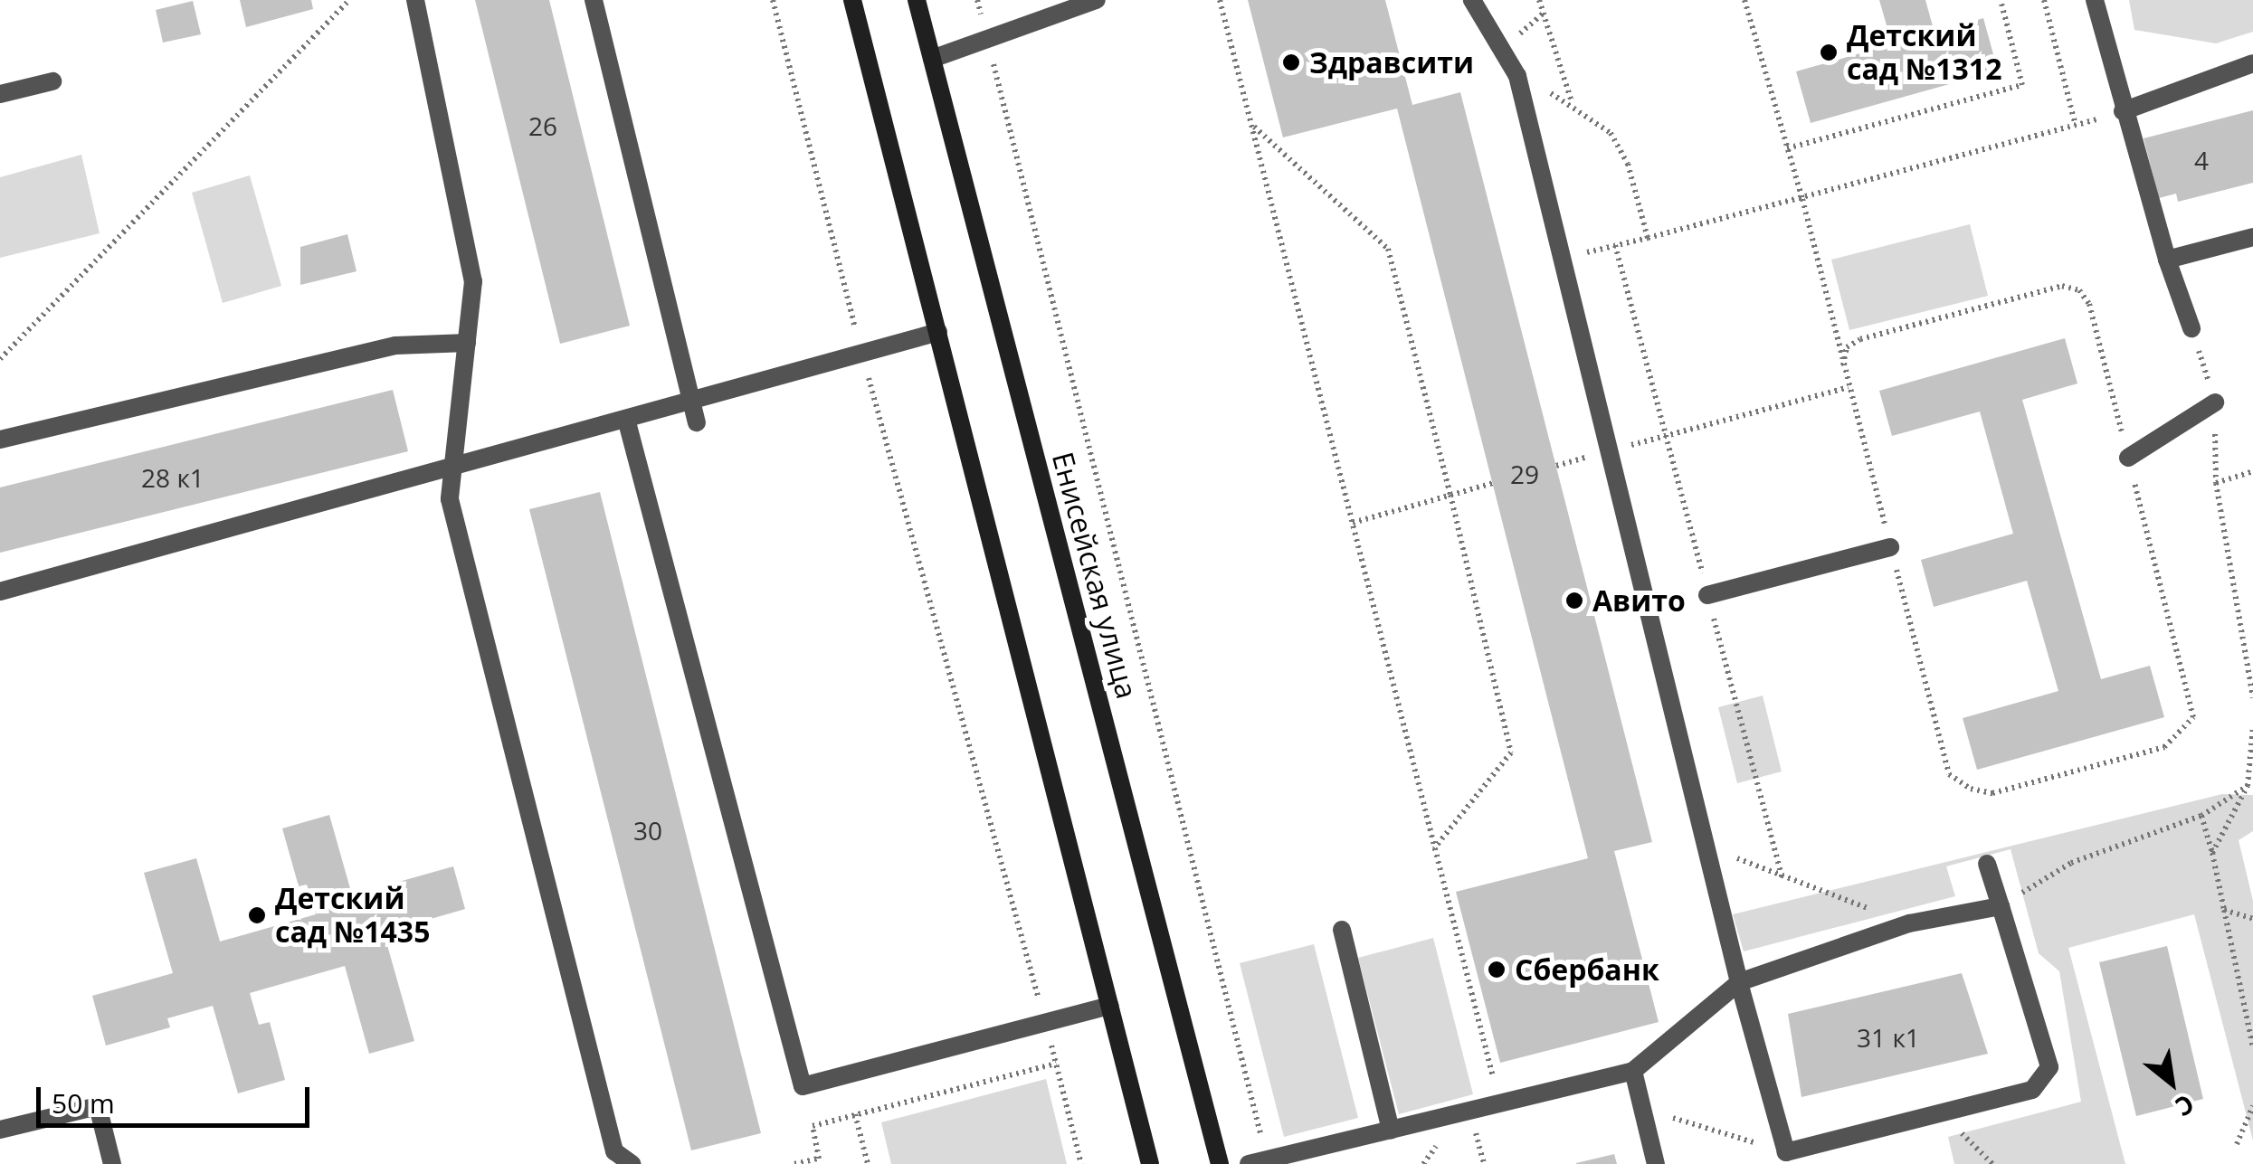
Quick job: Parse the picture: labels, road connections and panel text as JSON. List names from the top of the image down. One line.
{"streets":{"main road":["Енисейская улица"]},"places":["Детский сад №1312","Здравсити","Авито","Детский сад №1435","Сбербанк"],"house_numbers":["26","4","29","28 к1","30","31 к1"],"scale_bar":"50 m","north":"bottom right"}
